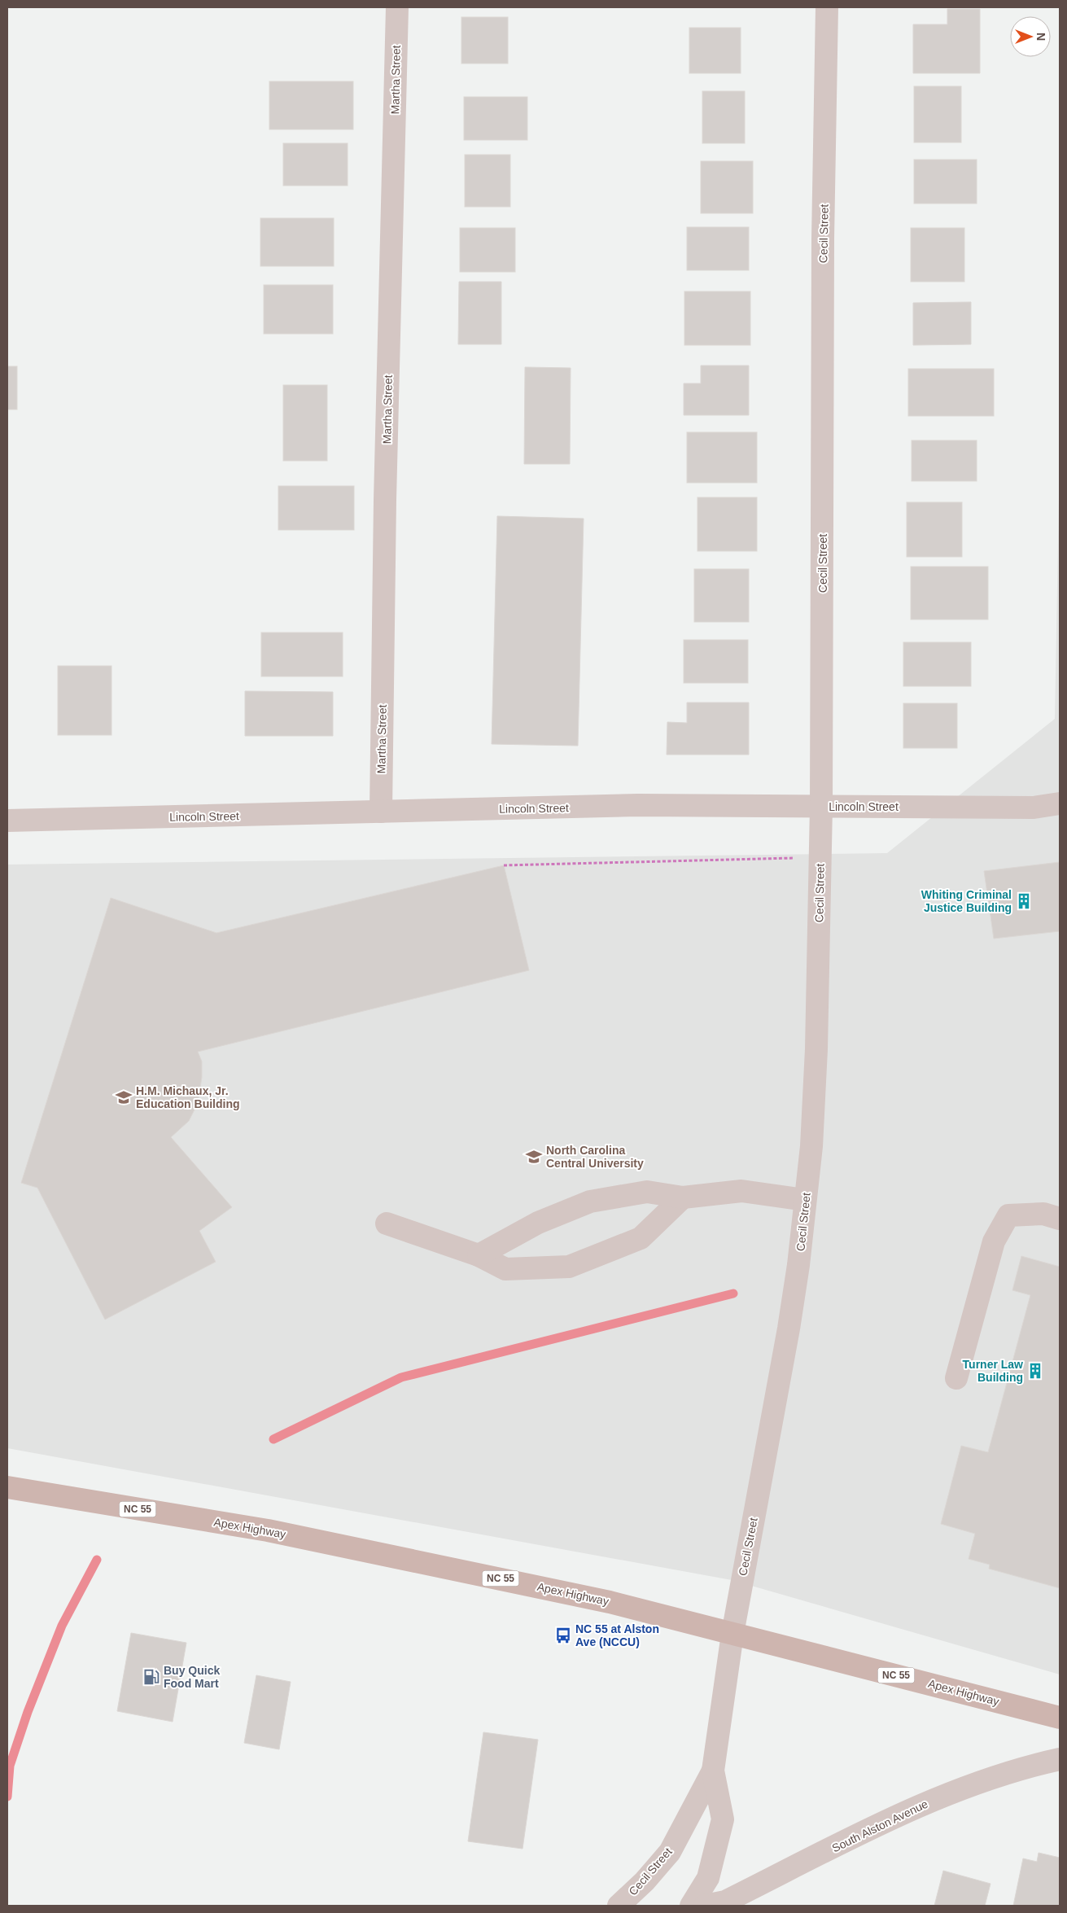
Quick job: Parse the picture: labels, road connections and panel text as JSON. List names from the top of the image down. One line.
{"streets":{"main road":["NC 55","Apex Highway"],"street":["Martha Street","Cecil Street","Lincoln Street","South Alston Avenue"]},"crossings":[["Martha Street","Lincoln Street"],["Cecil Street","Lincoln Street"],["Cecil Street","Apex Highway"]],"places":{"building":["Whiting Criminal Justice Building","Turner Law Building"],"school or university":["H.M. Michaux, Jr. Education Building","North Carolina Central University"],"bus stop":["NC 55 at Alston Ave (NCCU)"],"fuel station":["Buy Quick Food Mart"]},"north":"right"}
